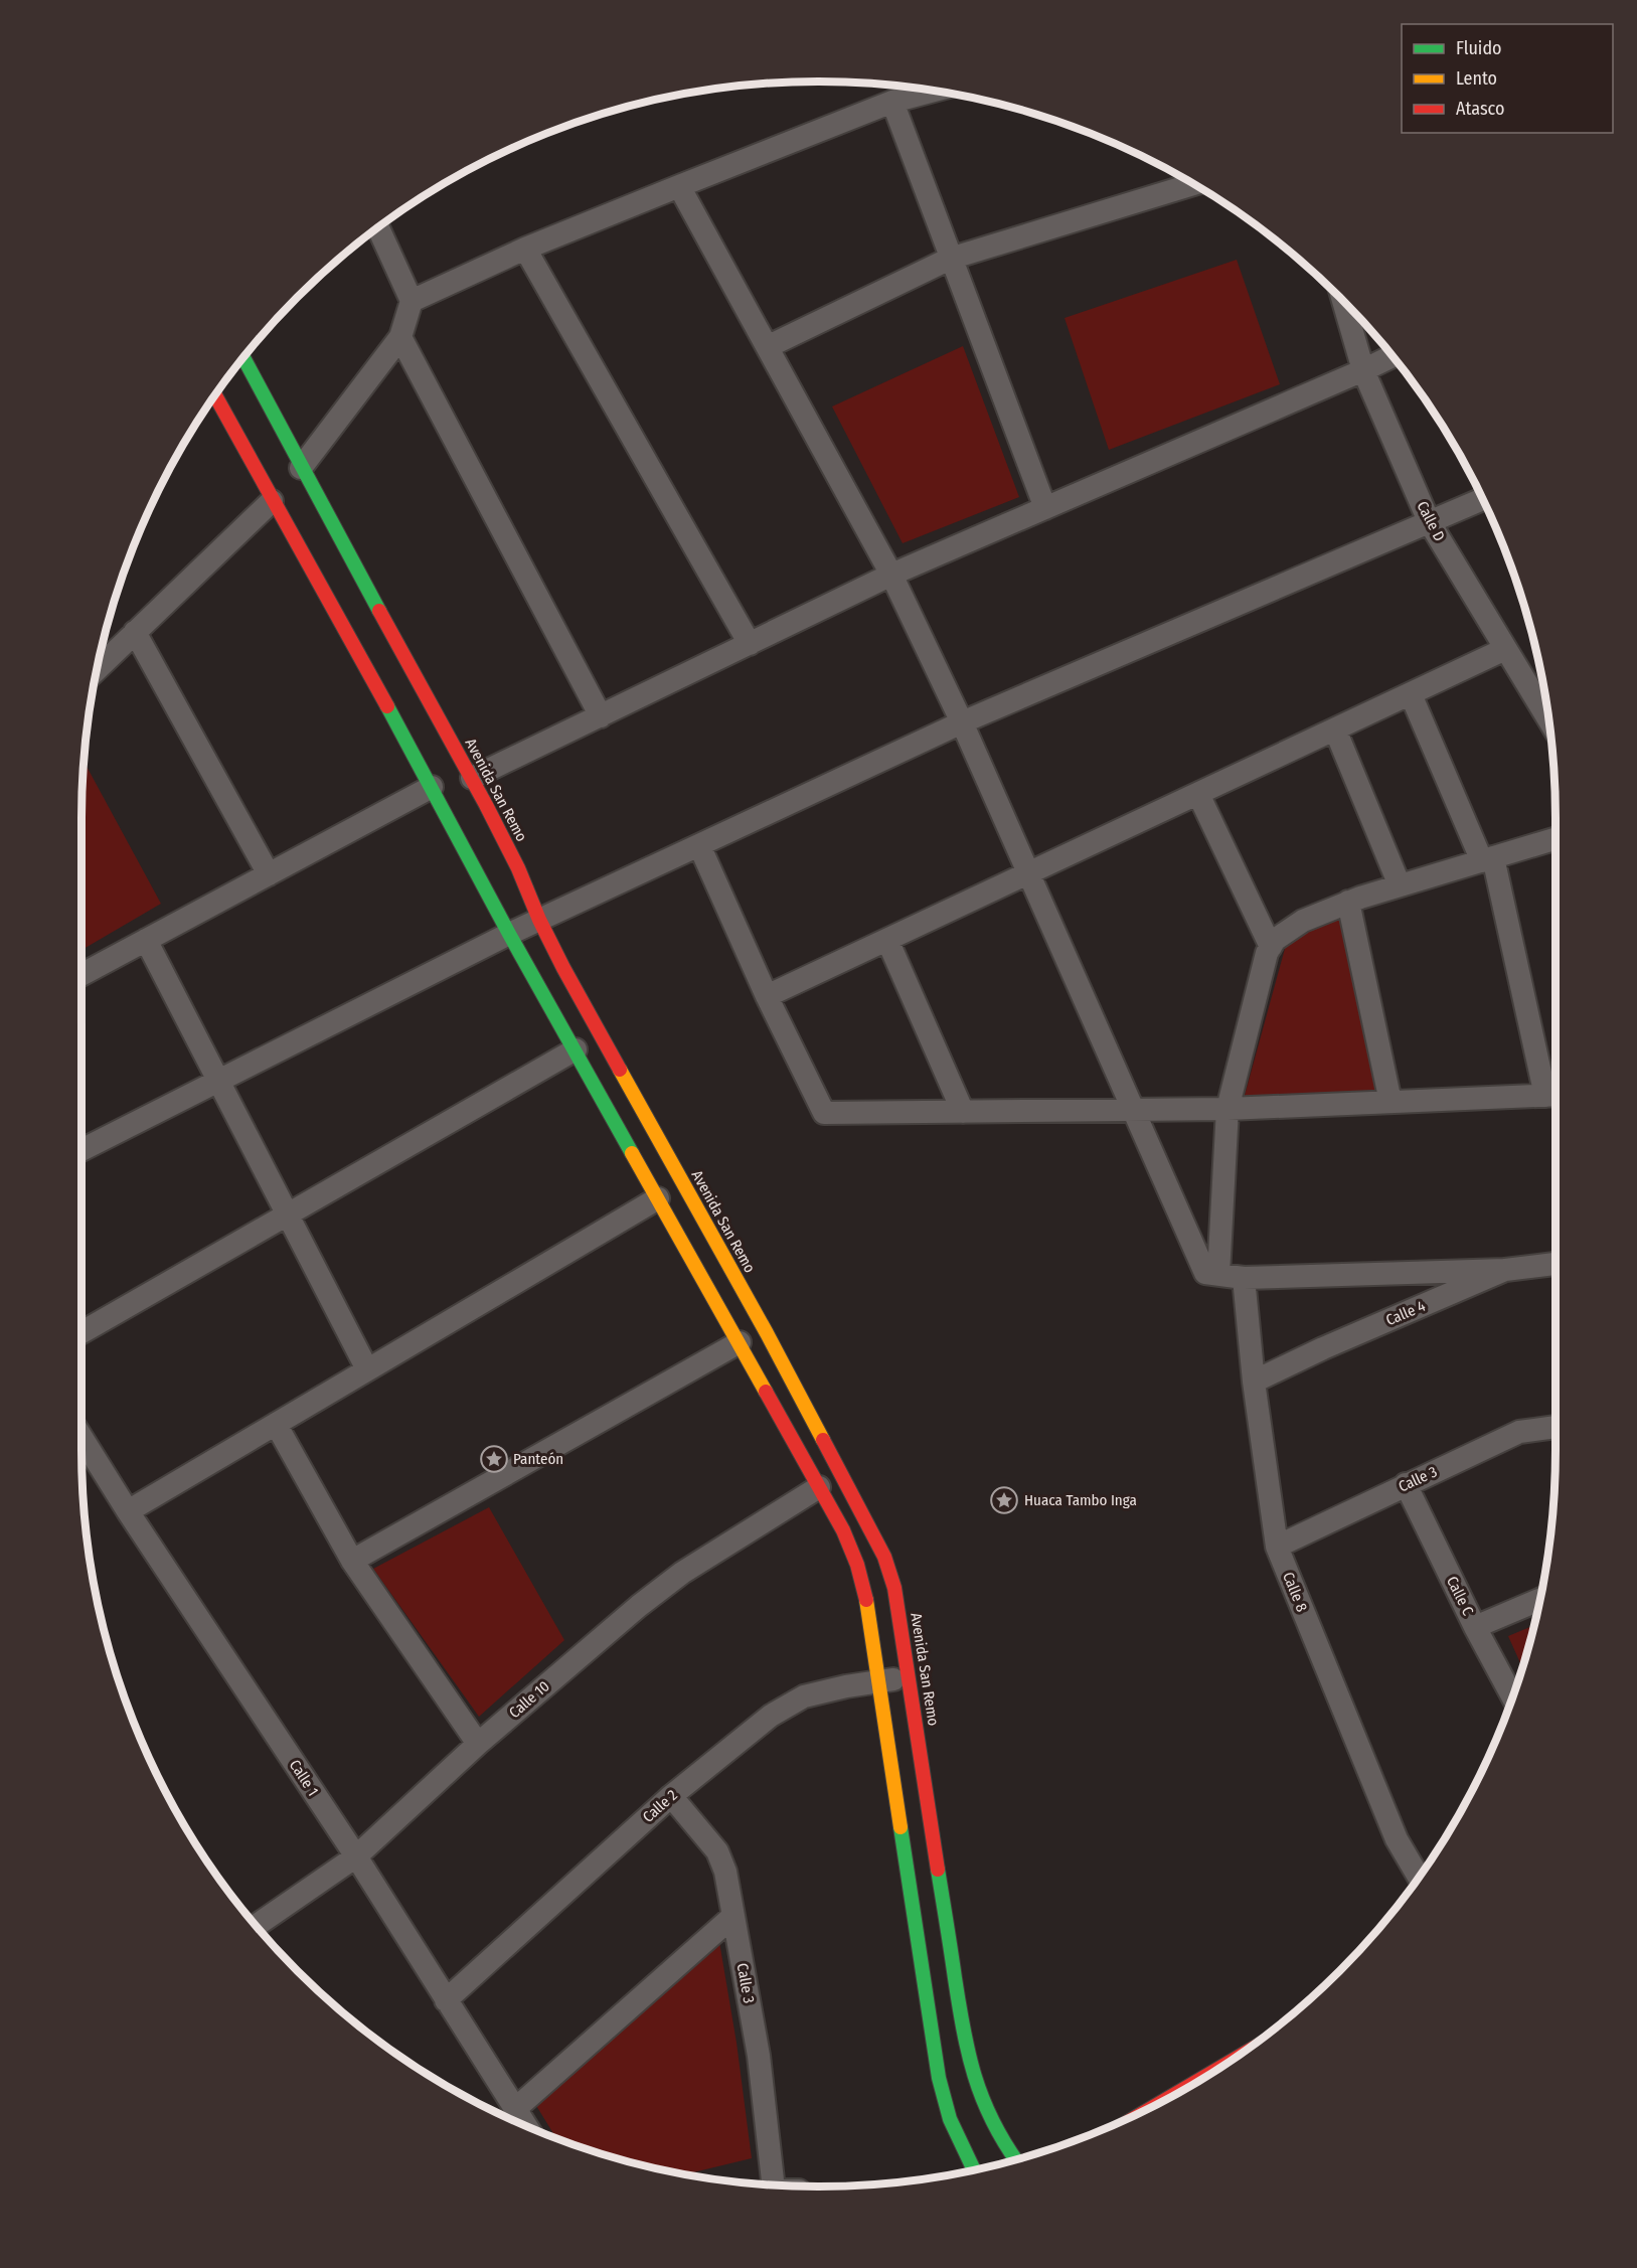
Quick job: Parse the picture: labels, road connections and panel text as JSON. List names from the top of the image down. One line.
{"streets":{"main road":["Avenida San Remo"],"street":["Calle D","Calle 4","Calle 3","Calle 8","Calle C","Calle 10","Calle 1","Calle 2"]},"crossings":[["Avenida San Remo","Calle 2"],["Calle 4","Calle 8"],["Calle 3","Calle 8"],["Calle 3","Calle C"],["Calle 3","Calle 2"],["Calle 10","Calle 1"],["Calle 1","Calle 2"]],"places":{"place":["Panteón","Huaca Tambo Inga"]},"legend":["Fluido","Lento","Atasco"]}
